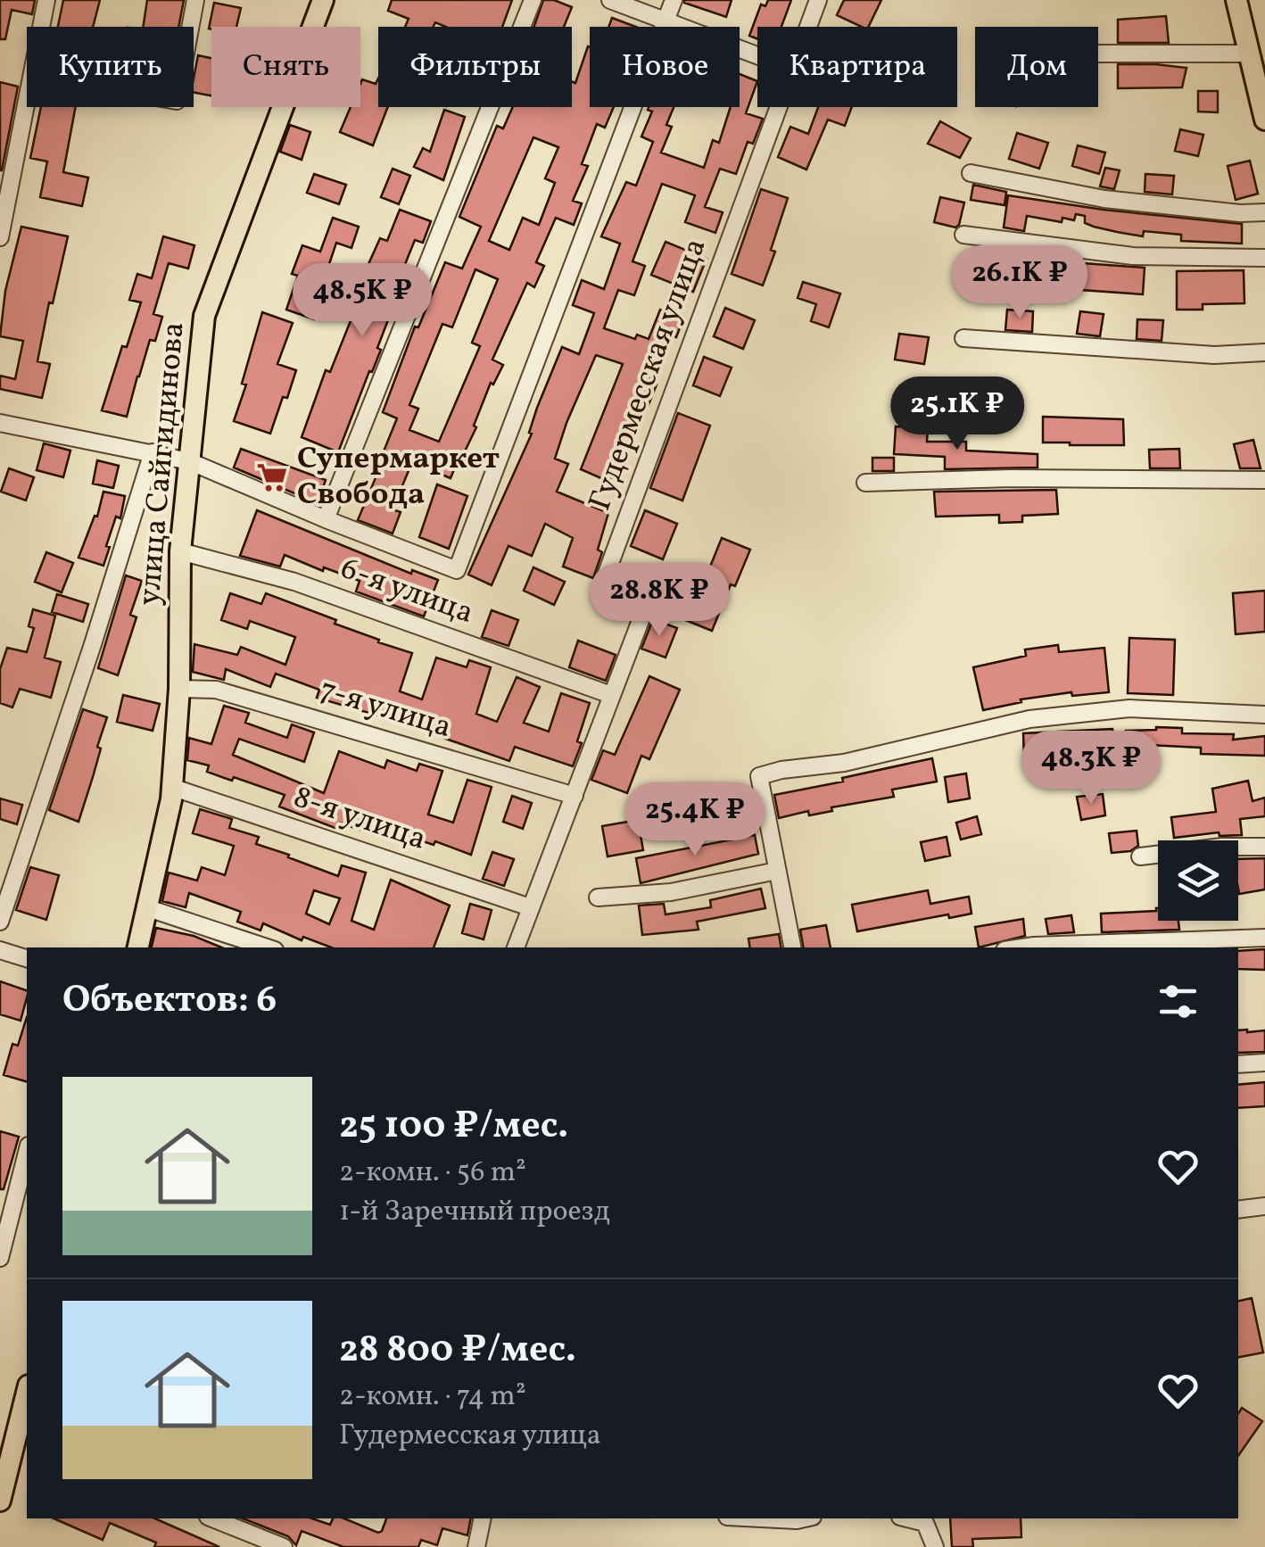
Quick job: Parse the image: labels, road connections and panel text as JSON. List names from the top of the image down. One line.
{"streets":{"main road":["улица Сайгидинова"],"street":["Гудермесская улица","6-я улица","7-я улица","8-я улица"]},"crossings":[["Гудермесская улица","6-я улица"],["Гудермесская улица","7-я улица"],["Гудермесская улица","8-я улица"],["улица Сайгидинова","6-я улица"],["улица Сайгидинова","7-я улица"],["улица Сайгидинова","8-я улица"]],"places":{"supermarket":["Супермаркет Свобода"]},"page":{"chip":["Купить","Снять","Фильтры","Новое","Квартира","Дом"],"price":["26.1K ₽","48.5K ₽","25.1K ₽","28.8K ₽","48.3K ₽","25.4K ₽"],"heading":"Объектов: 6","list":[{"name":"25 100 ₽/мес.","note":"2-комн. · 56 m² · 1-й Заречный проезд"},{"name":"28 800 ₽/мес.","note":"2-комн. · 74 m² · Гудермесская улица"}]}}
